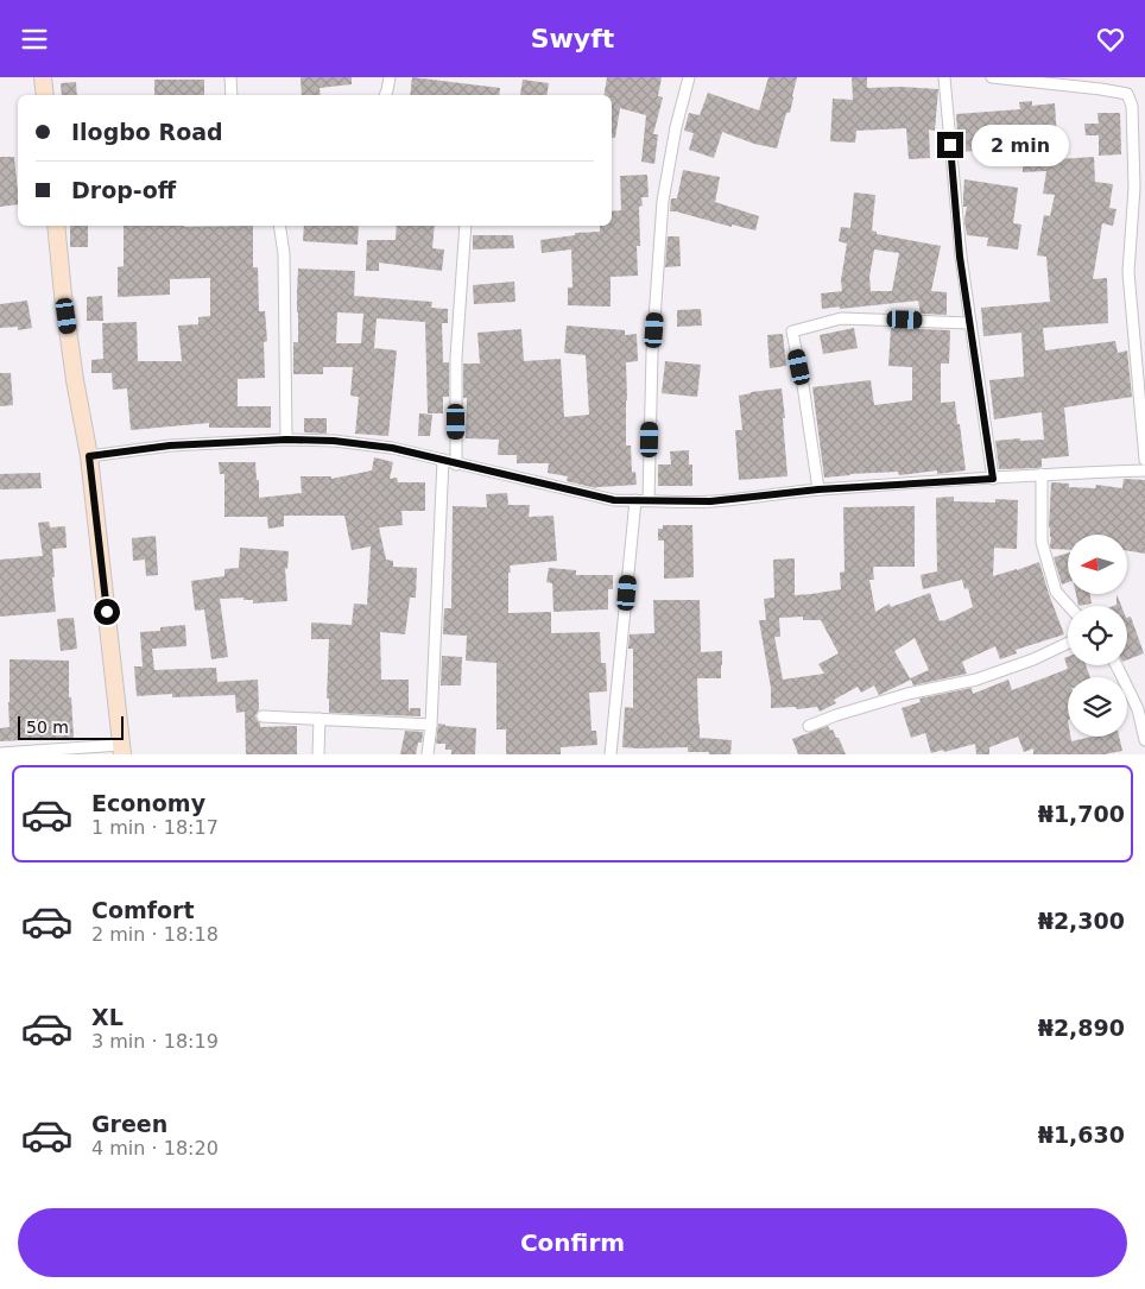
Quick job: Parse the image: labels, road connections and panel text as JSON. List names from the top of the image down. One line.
{"scale_bar":"50 m","north":"left","page":{"header":"Swyft","banner":["Ilogbo Road","Drop-off"],"bubble":"2 min","scale":"50 m","list":[{"name":"Economy","note":"1 min · 18:17","value":"₦1,700"},{"name":"Comfort","note":"2 min · 18:18","value":"₦2,300"},{"name":"XL","note":"3 min · 18:19","value":"₦2,890"},{"name":"Green","note":"4 min · 18:20","value":"₦1,630"}],"buttons":"Confirm"}}
